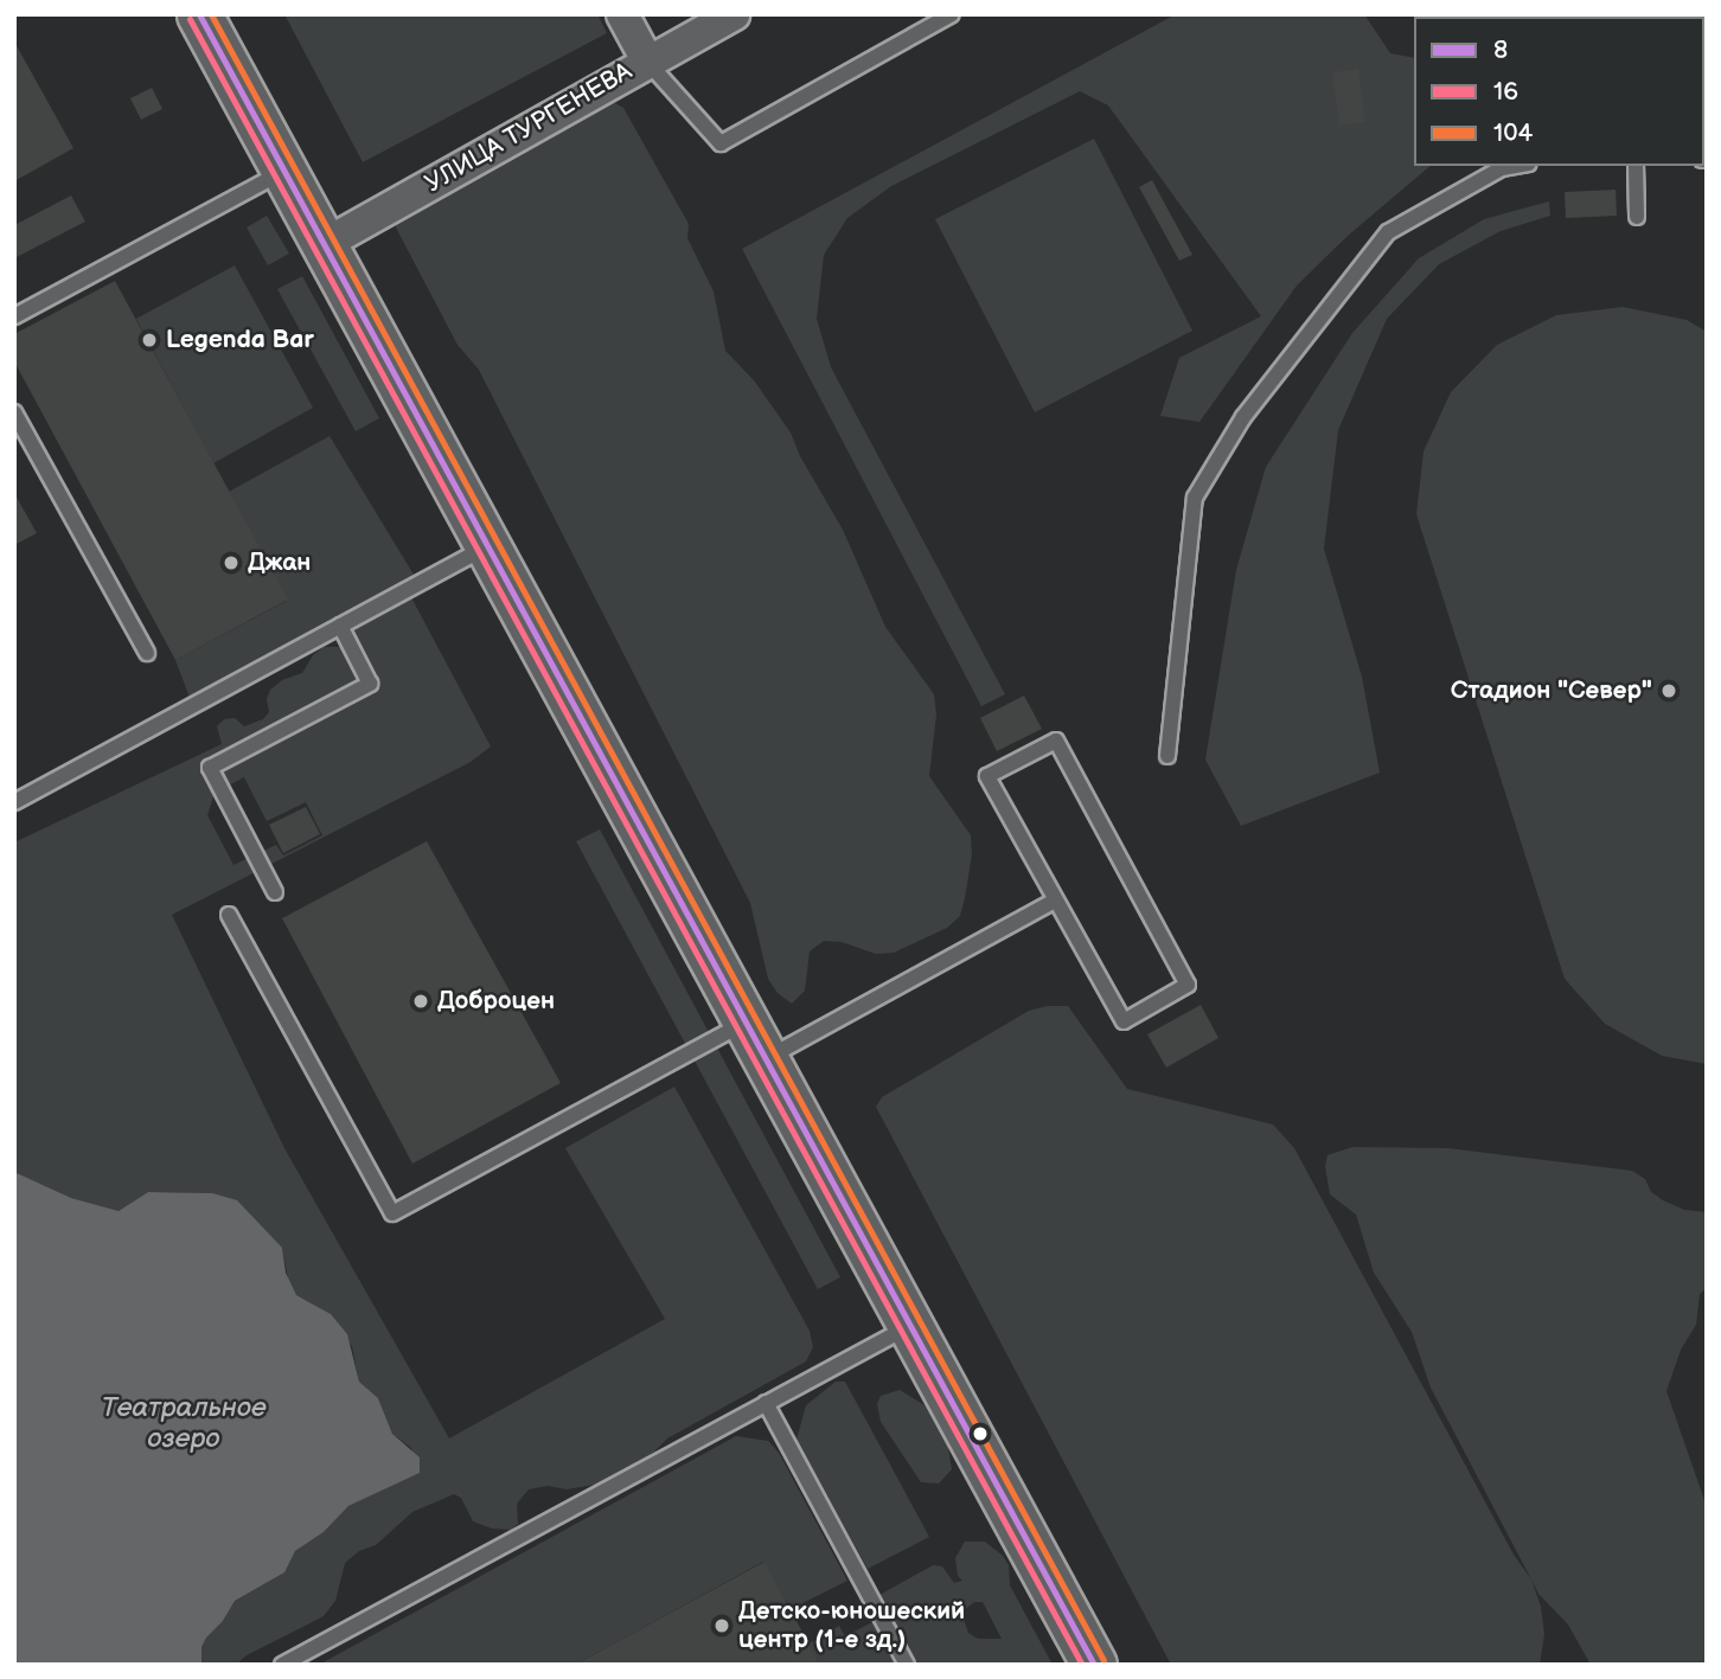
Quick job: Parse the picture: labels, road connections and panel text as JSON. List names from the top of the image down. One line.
{"streets":{"street":["УЛИЦА ТУРГЕНЕВА"]},"water":["Театральное озеро"],"places":["Legenda Bar","Джан","Стадион \"Север\"","Доброцен","Детско-юношеский центр (1-е зд.)"],"lines":["transit line 8","transit line 104","transit line 16"],"legend":["8","16","104"]}
